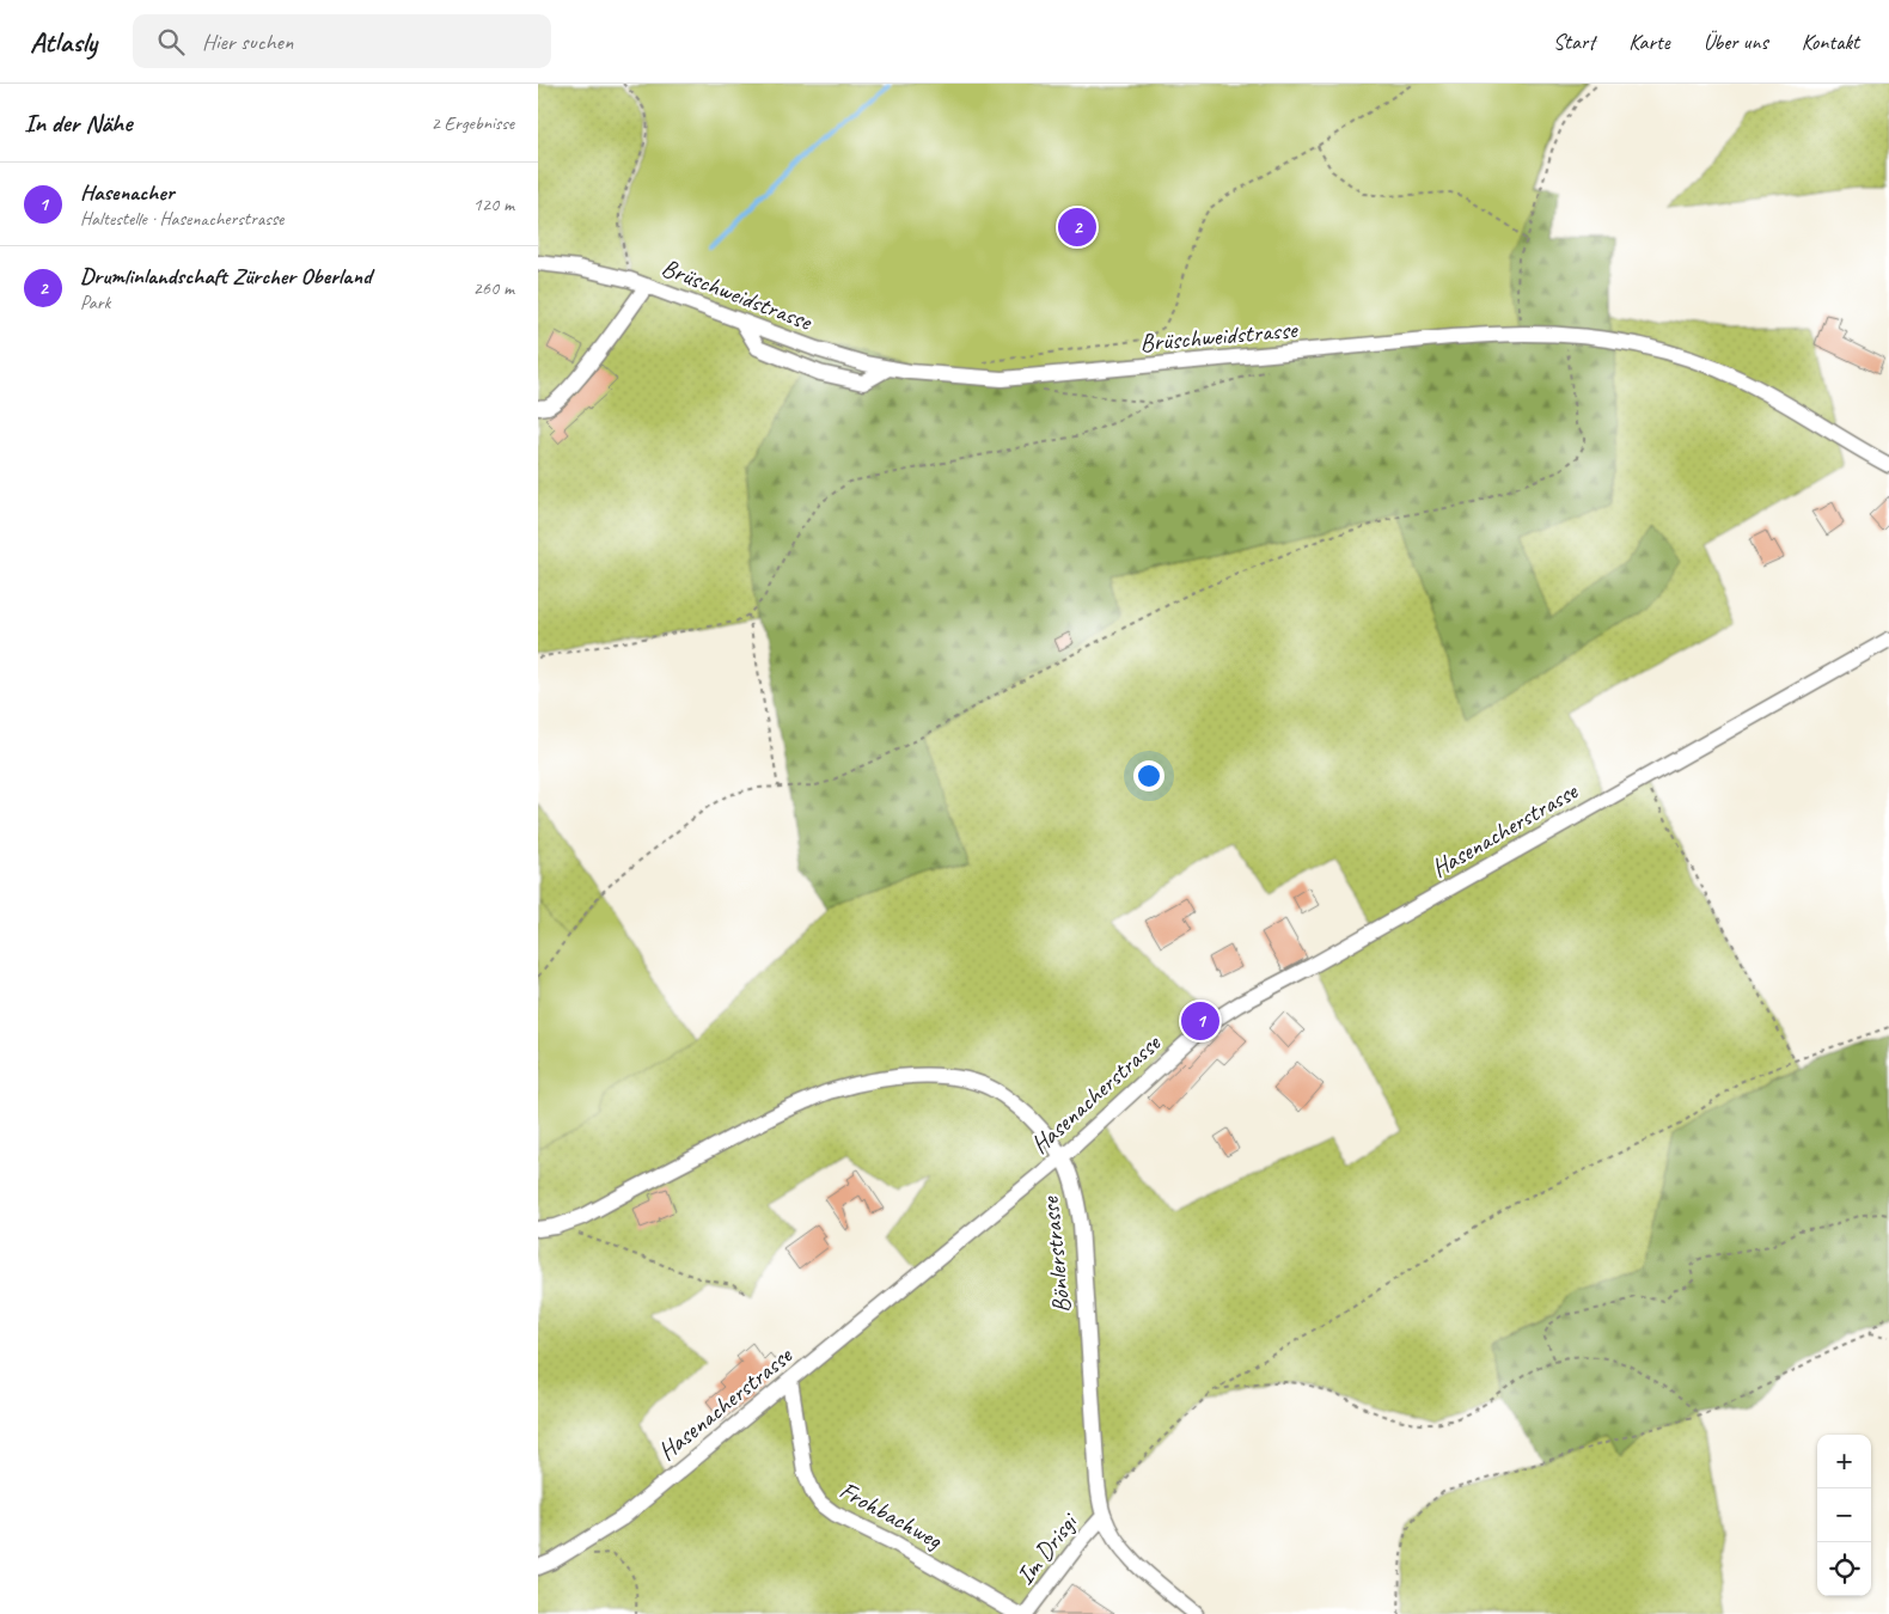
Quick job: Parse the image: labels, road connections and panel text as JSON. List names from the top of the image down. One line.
{"streets":{"street":["Brüschweidstrasse","Hasenacherstrasse","Bönlerstrasse","Frohbachweg","Im Drisgi"]},"crossings":[["Hasenacherstrasse","Bönlerstrasse"],["Hasenacherstrasse","Frohbachweg"],["Bönlerstrasse","Im Drisgi"]],"page":{"header":"Atlasly","search":"Hier suchen","nav":["Start","Karte","Über uns","Kontakt"],"heading":["In der Nähe","2 Ergebnisse"],"list":[{"mark":"1","name":"Hasenacher","note":"Haltestelle · Hasenacherstrasse","value":"120 m"},{"mark":"2","name":"Drumlinlandschaft Zürcher Oberland","note":"Park","value":"260 m"}],"pins":["2","1"],"map_buttons":["+","−"]}}
